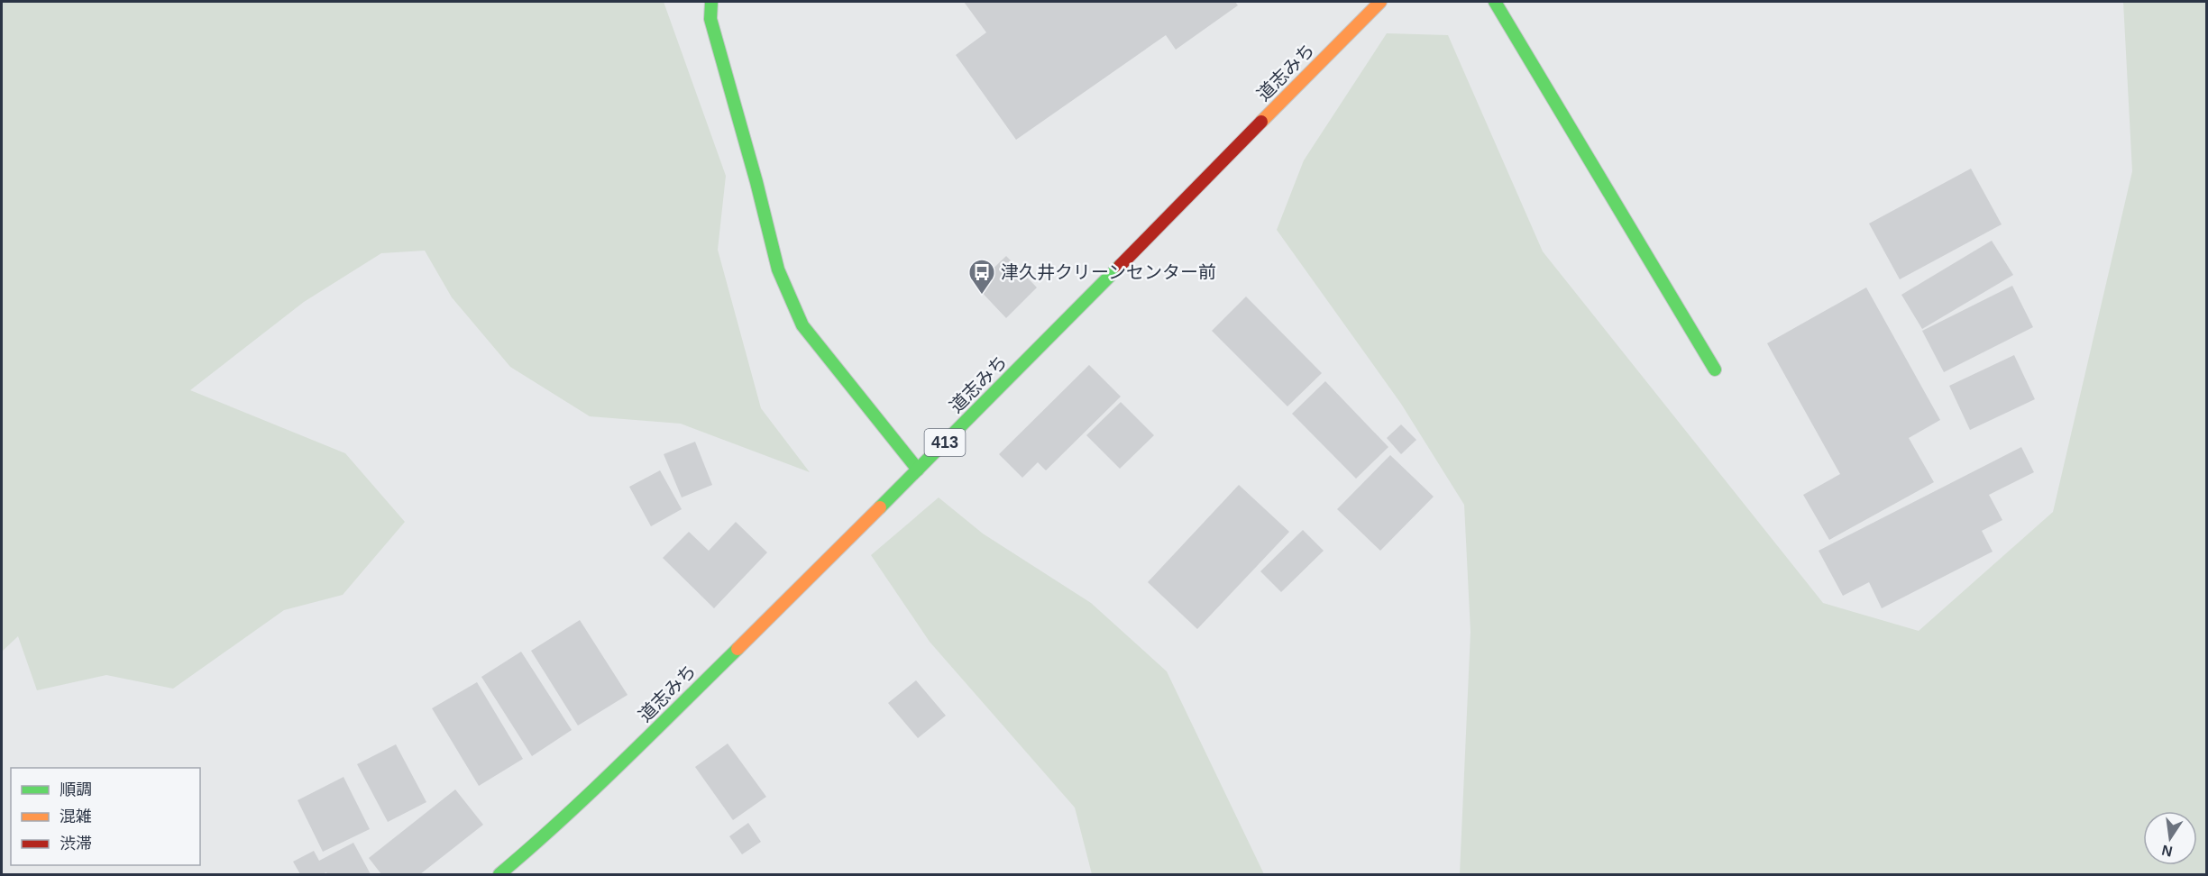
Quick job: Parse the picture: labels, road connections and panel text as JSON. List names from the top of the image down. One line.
{"streets":{"main road":["道志みち","413"]},"places":{"bus stop":["津久井クリーンセンター前"]},"legend":["順調","混雑","渋滞"],"north":"bottom"}
